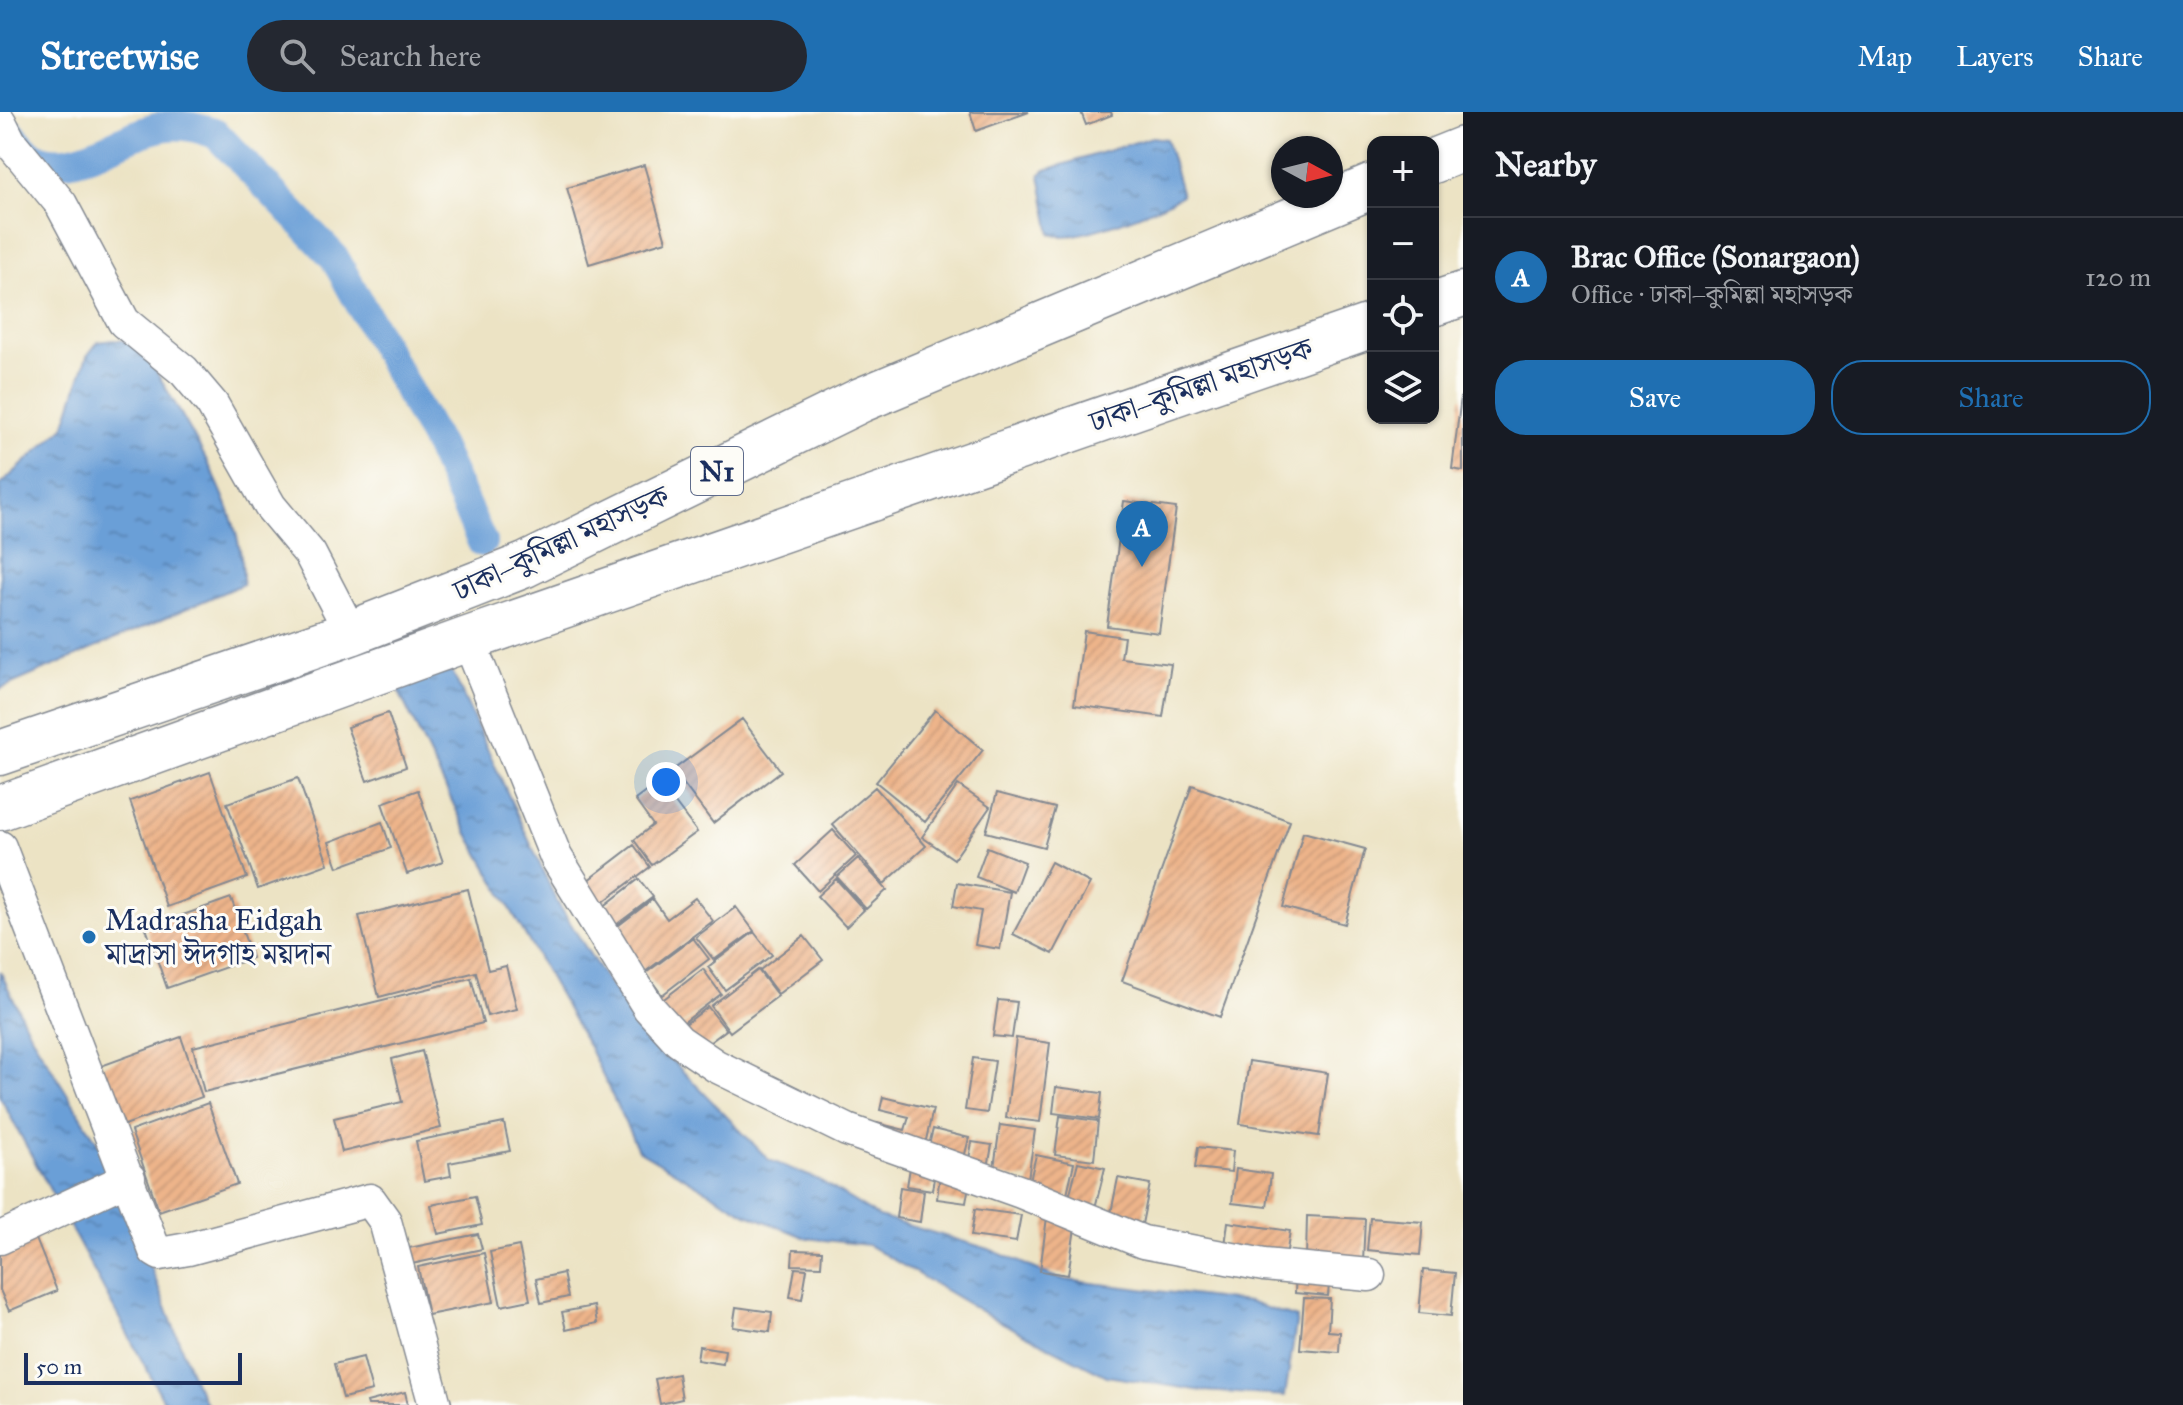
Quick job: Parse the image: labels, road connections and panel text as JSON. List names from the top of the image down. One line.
{"streets":{"highway":["ঢাকা–কুমিল্লা মহাসড়ক","N1"]},"places":["Madrasha Eidgah মাদ্রাসা ঈদগাহ ময়দান"],"scale_bar":"50 m","north":"right","page":{"header":"Streetwise","search":"Search here","nav":["Map","Layers","Share"],"heading":"Nearby","map_buttons":["+","−"],"list":[{"mark":"A","name":"Brac Office (Sonargaon)","note":"Office · ঢাকা–কুমিল্লা মহাসড়ক","value":"120 m"}],"buttons":["Save","Share"],"pins":"A","scale":"50 m"}}
